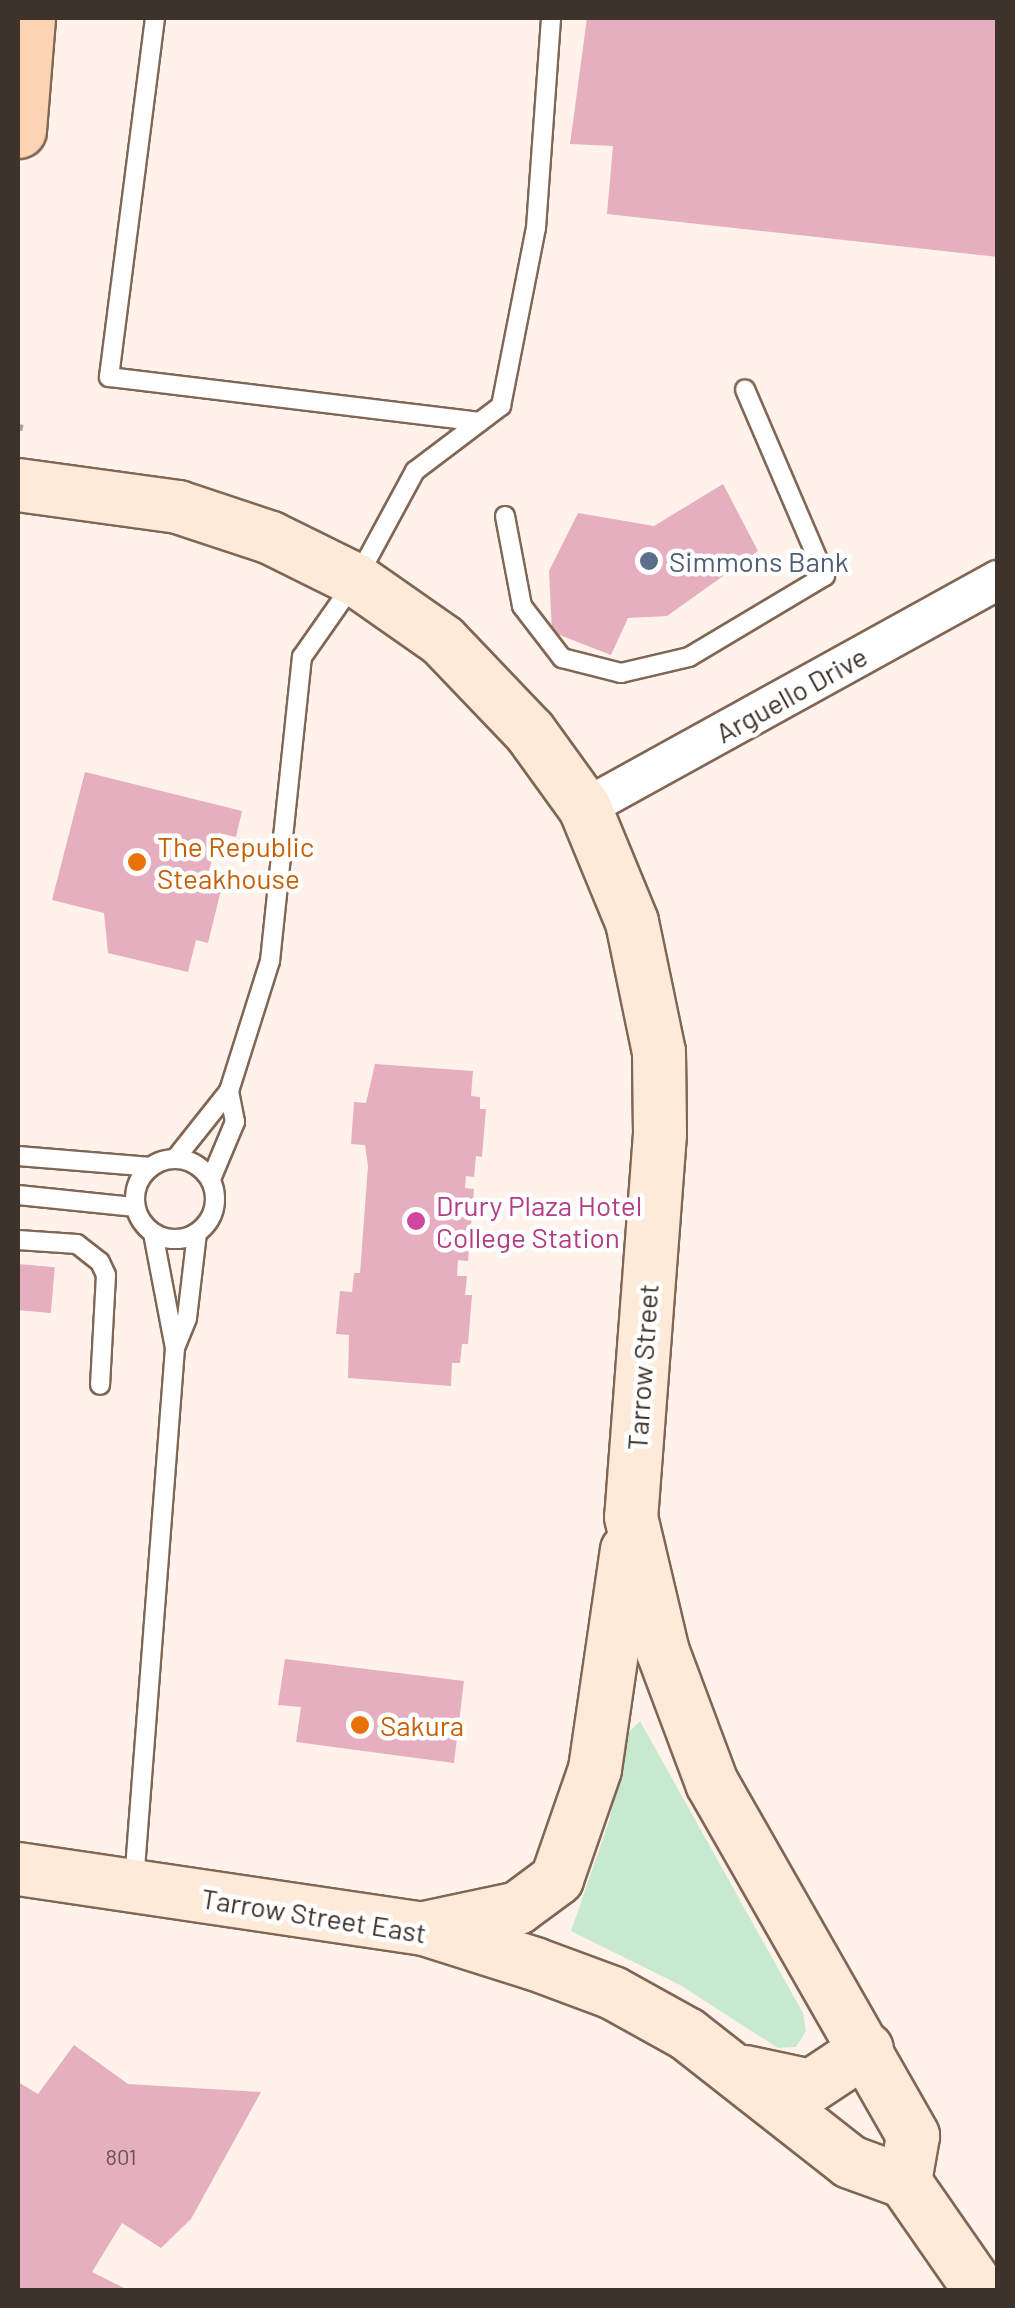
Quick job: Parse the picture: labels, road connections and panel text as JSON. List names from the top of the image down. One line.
{"streets":{"main road":["Tarrow Street","Tarrow Street East"],"street":["Arguello Drive"]},"crossings":[["Arguello Drive","Tarrow Street"],["Tarrow Street","Tarrow Street East"]],"places":["Simmons Bank","The Republic Steakhouse","Drury Plaza Hotel College Station","Sakura"],"house_numbers":["801"]}
